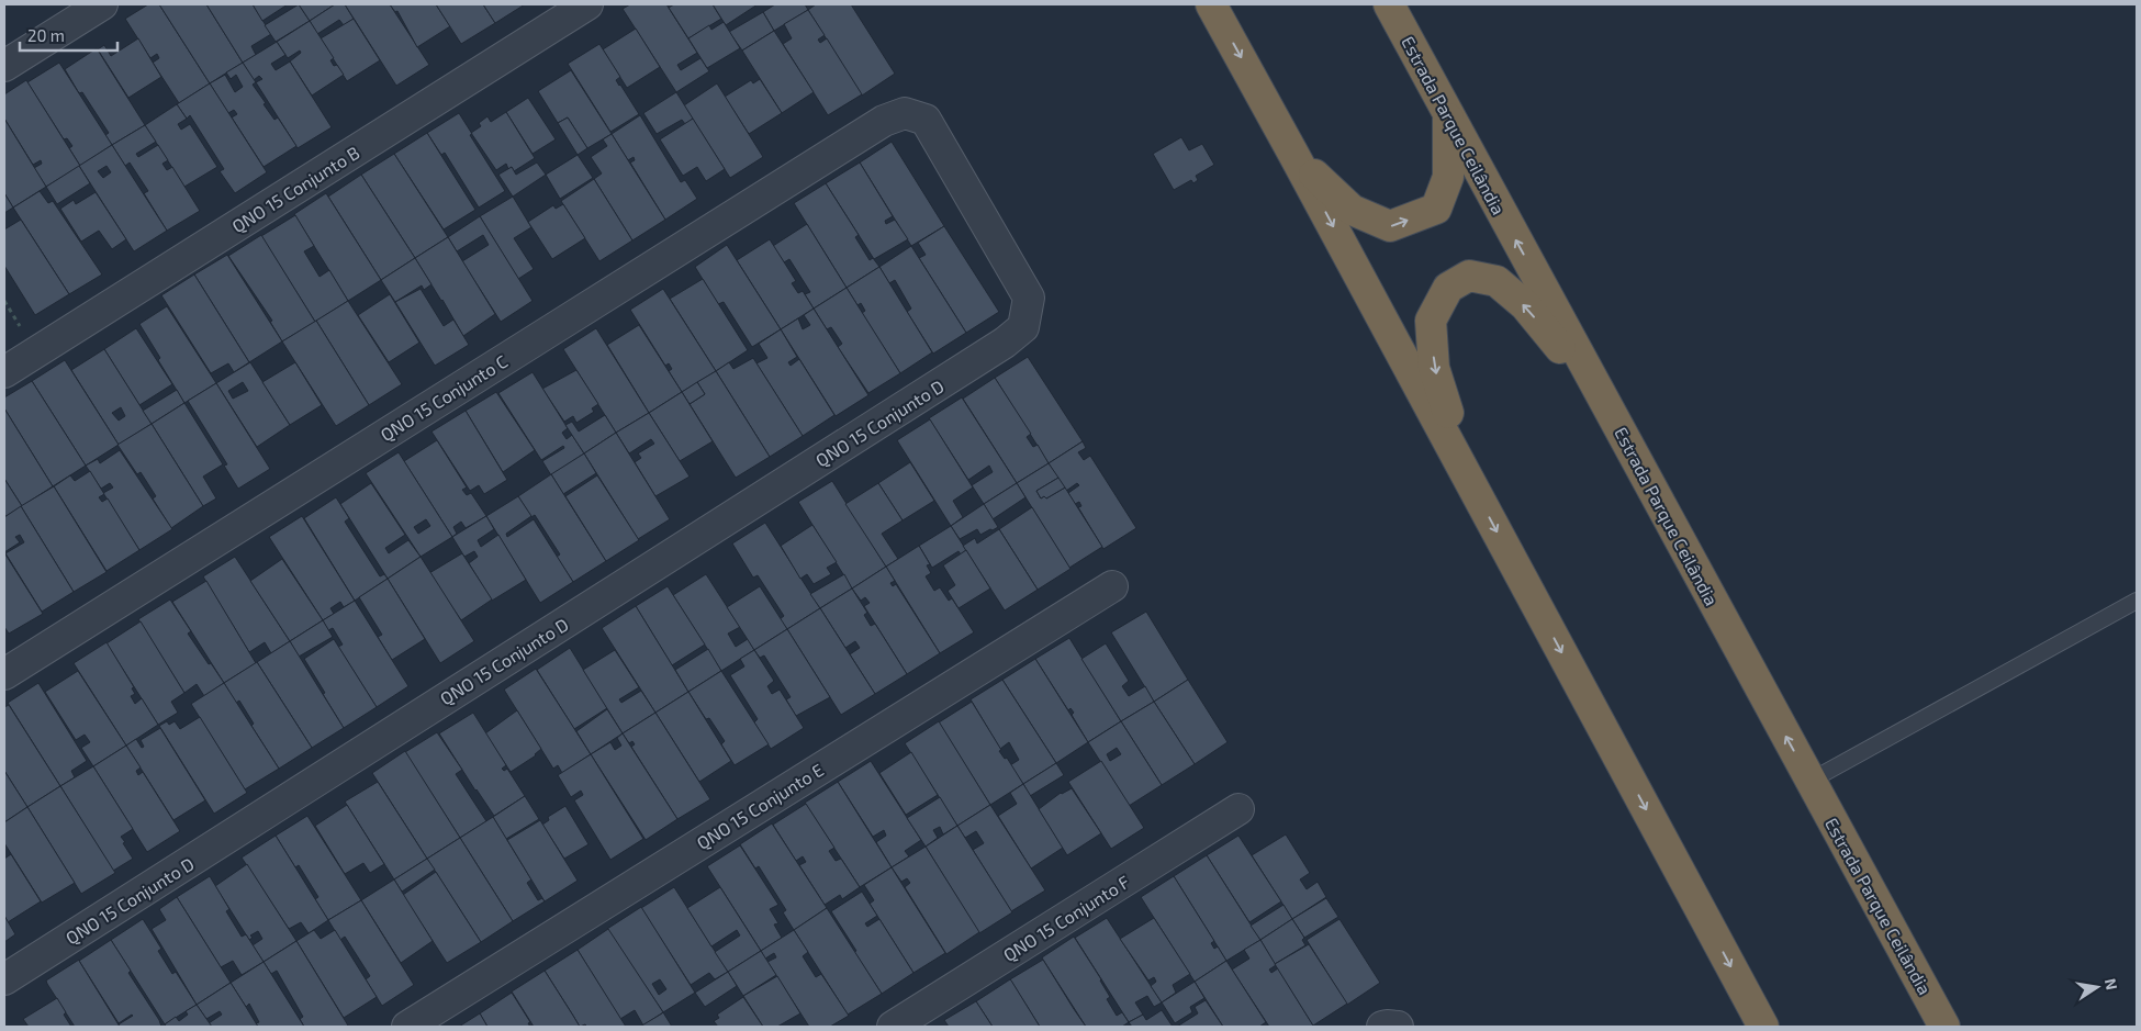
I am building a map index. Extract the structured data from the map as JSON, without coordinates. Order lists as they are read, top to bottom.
{
  "streets": {
    "highway": ["Estrada Parque Ceilândia"],
    "street": [
      "QNO 15 Conjunto B",
      "QNO 15 Conjunto C",
      "QNO 15 Conjunto D",
      "QNO 15 Conjunto E",
      "QNO 15 Conjunto F"
    ]
  },
  "crossings": [
    ["QNO 15 Conjunto C", "QNO 15 Conjunto D"]
  ],
  "scale_bar": "20 m",
  "north": "right"
}
